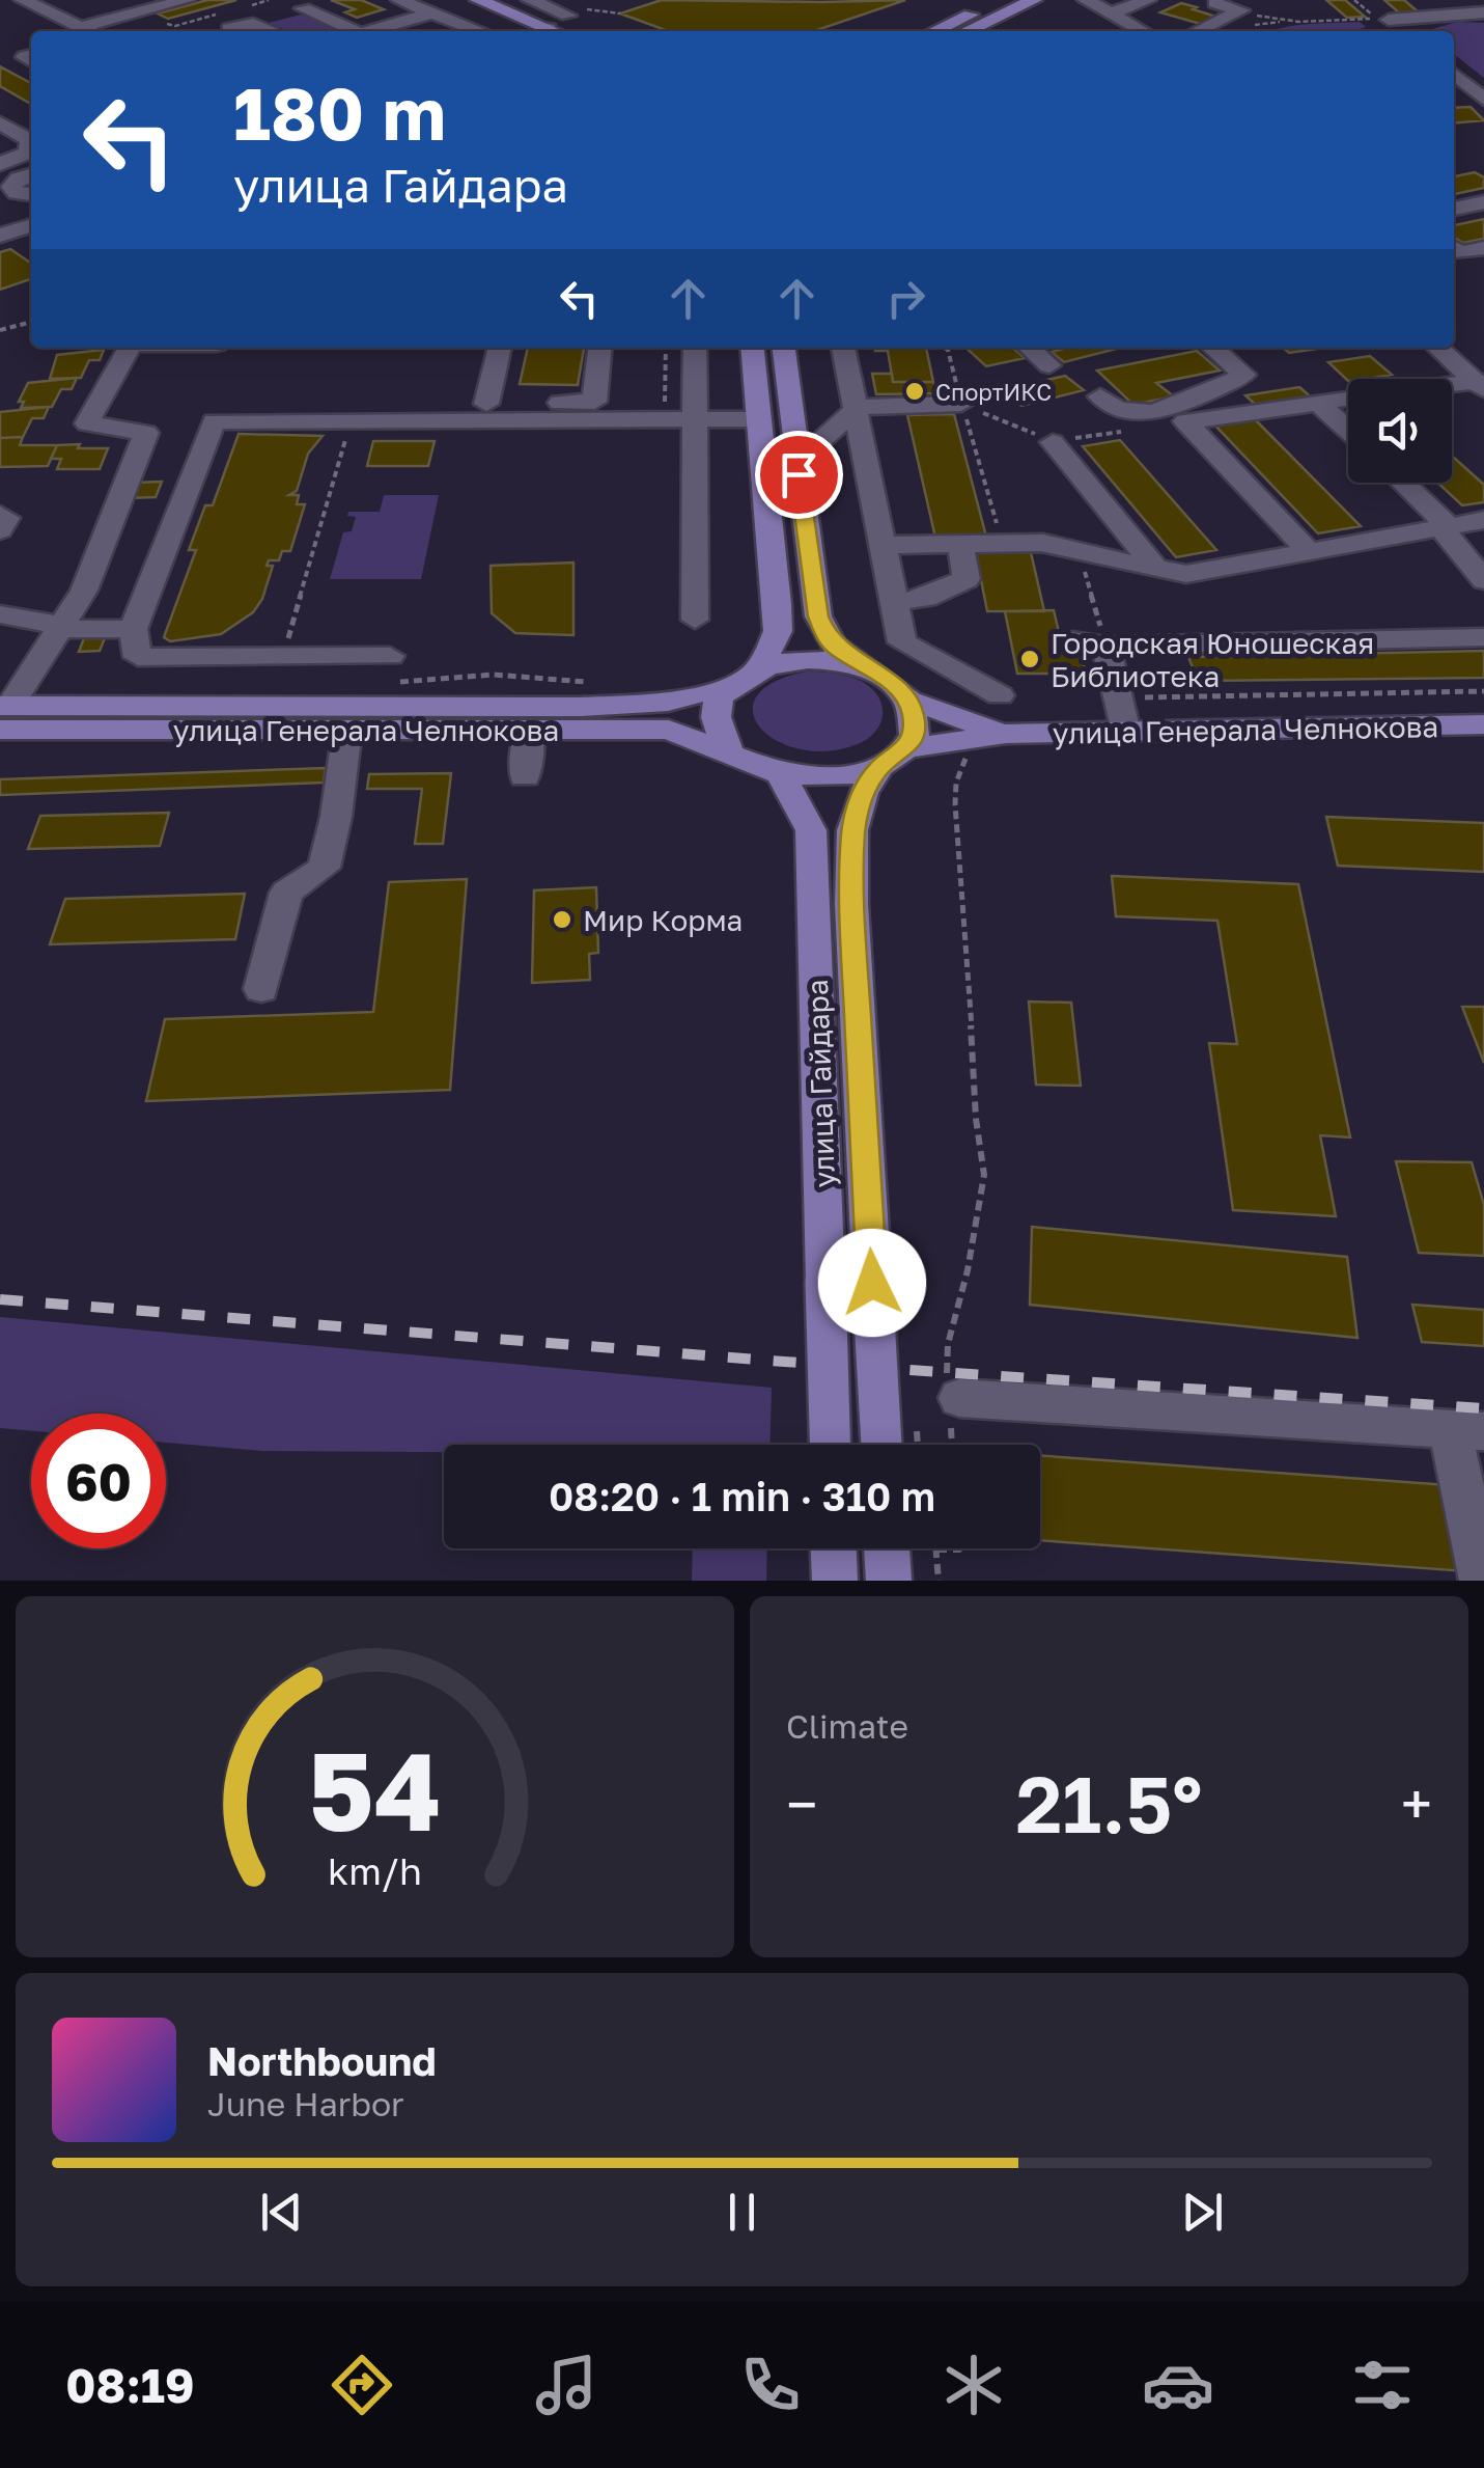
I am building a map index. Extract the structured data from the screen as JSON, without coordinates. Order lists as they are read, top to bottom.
{
  "streets": {
    "main road": ["улица Генерала Челнокова", "улица Гайдара"]
  },
  "crossings": [
    ["улица Генерала Челнокова", "улица Гайдара"]
  ],
  "places": ["СпортИКС", "Городская Юношеская Библиотека", "Мир Корма"],
  "page": {
    "turn": ["180 m", "улица Гайдара"],
    "limit": "60",
    "trip": "08:20 · 1 min · 310 m",
    "tile": "Climate",
    "heat": ["−", "21.5°", "+"],
    "song": ["Northbound", "June Harbor"],
    "tabs": "08:19",
    "gauge": ["54", "km/h"]
  }
}
